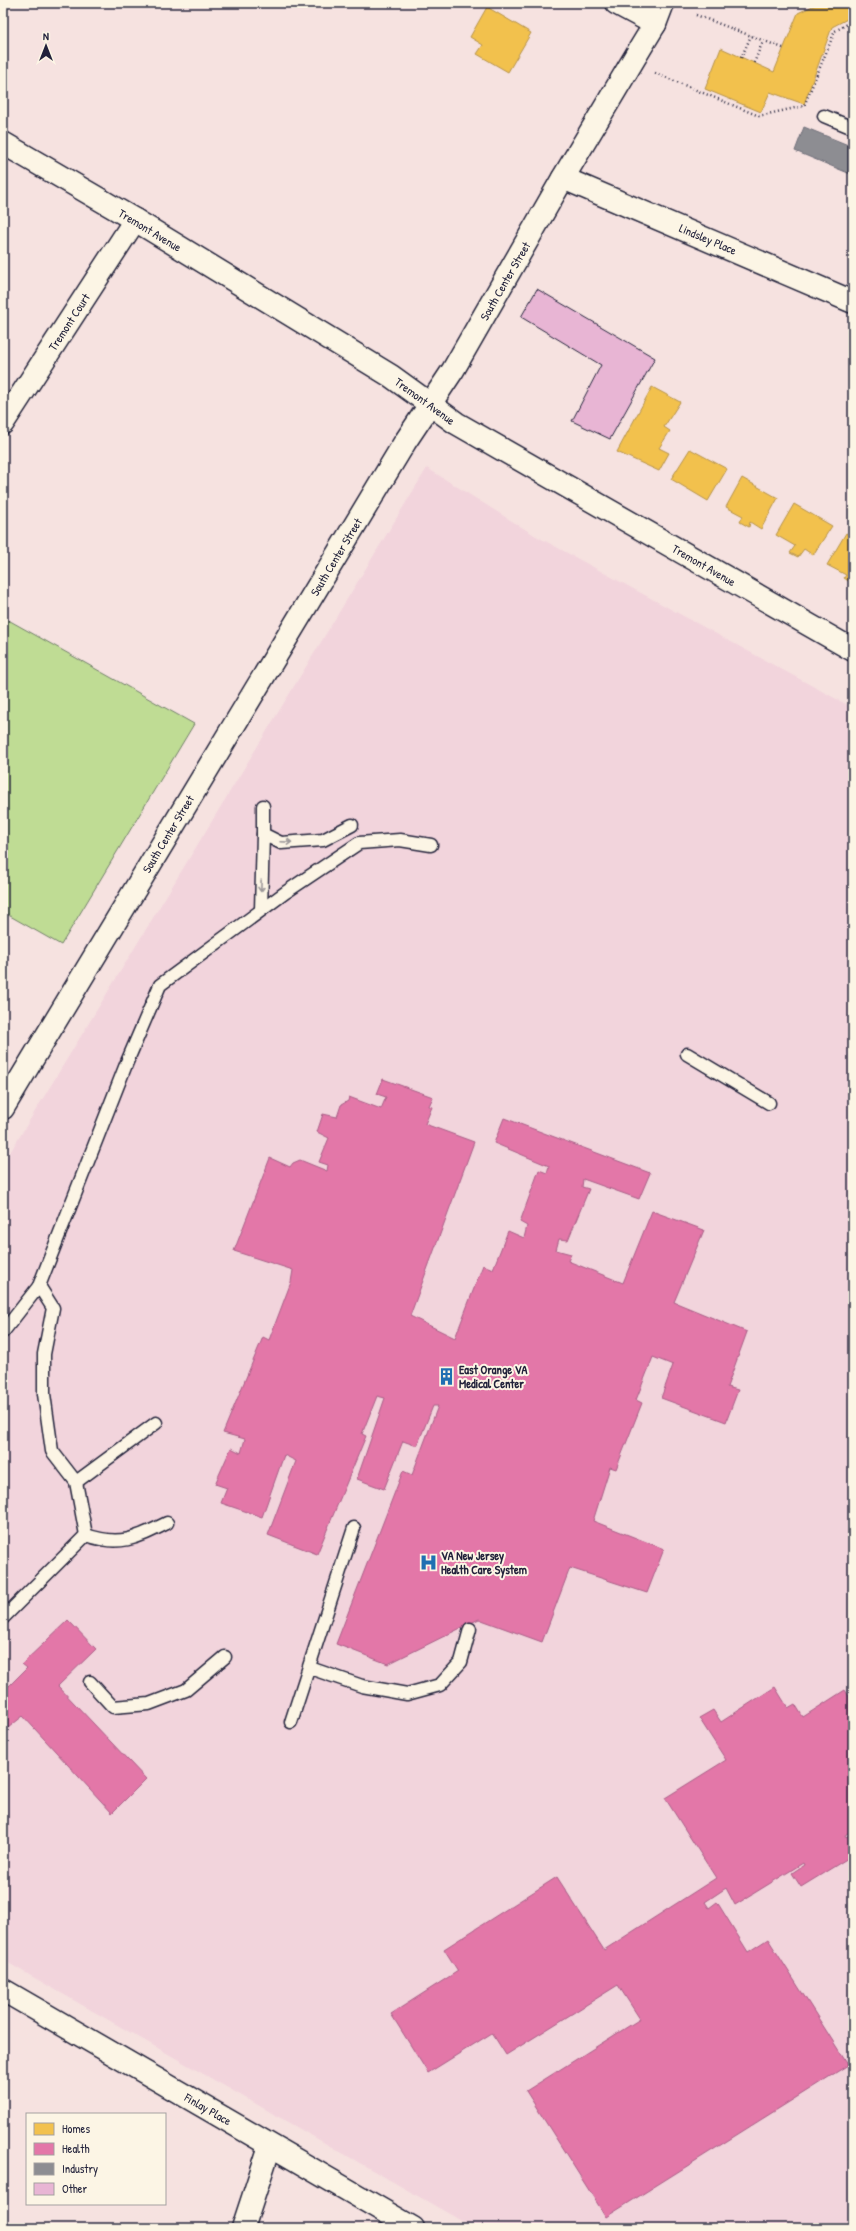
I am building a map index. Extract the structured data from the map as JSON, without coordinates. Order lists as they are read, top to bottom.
{
  "streets": {
    "street": [
      "Tremont Avenue",
      "Lindsley Place",
      "South Center Street",
      "Tremont Court",
      "Finlay Place"
    ]
  },
  "crossings": [
    ["Tremont Avenue", "South Center Street"],
    ["Tremont Avenue", "Tremont Court"],
    ["Lindsley Place", "South Center Street"]
  ],
  "places": {
    "building": ["East Orange VA Medical Center"],
    "hospital": ["VA New Jersey Health Care System"]
  },
  "legend": [
    "Homes",
    "Health",
    "Industry",
    "Other"
  ],
  "north": "top"
}
